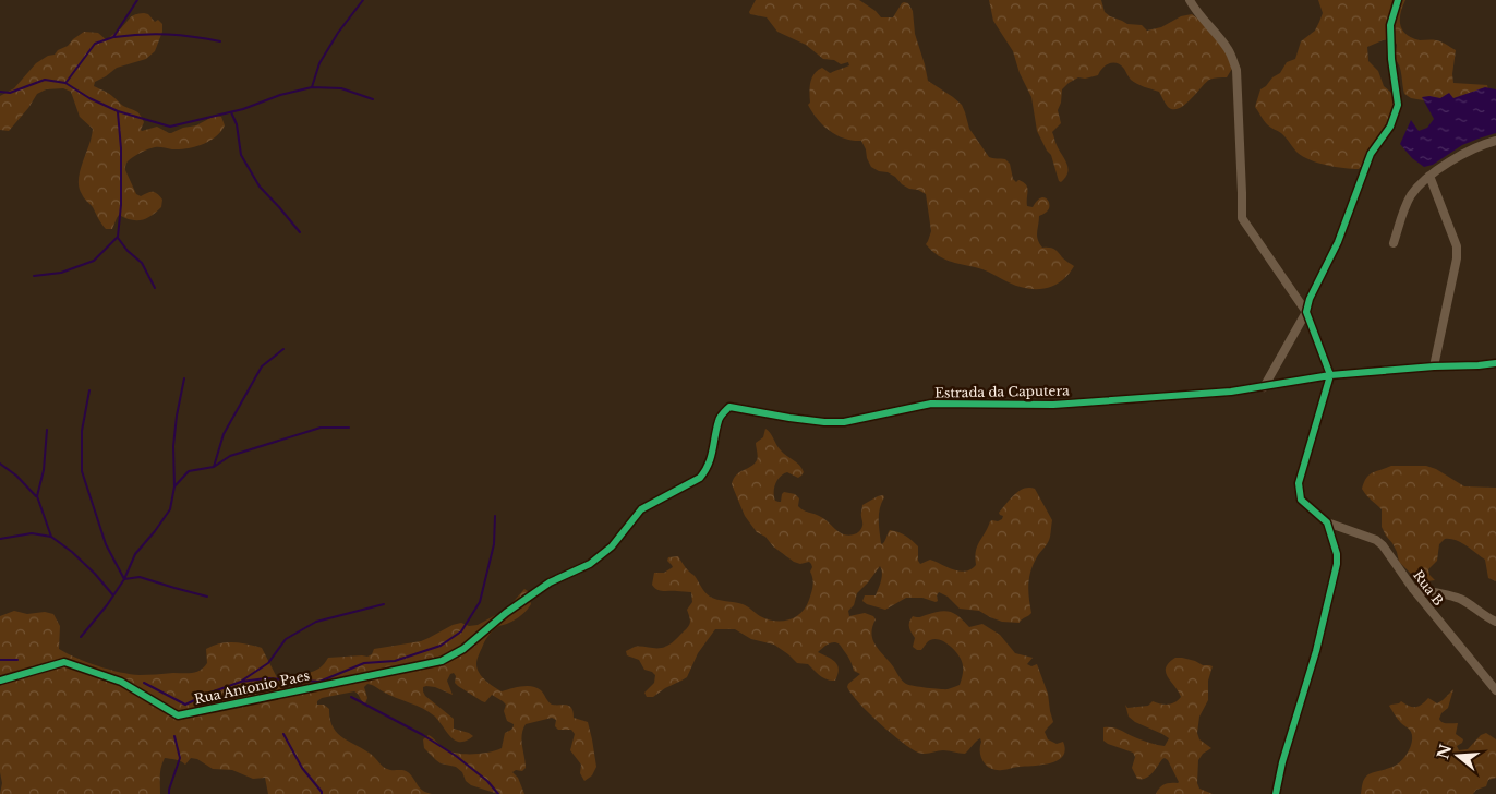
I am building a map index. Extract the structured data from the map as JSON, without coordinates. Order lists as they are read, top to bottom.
{
  "streets": {
    "street": ["Estrada da Caputera", "Rua B", "Rua Antonio Paes"]
  },
  "crossings": [
    ["Estrada da Caputera", "Rua Antonio Paes"]
  ],
  "north": "left"
}
